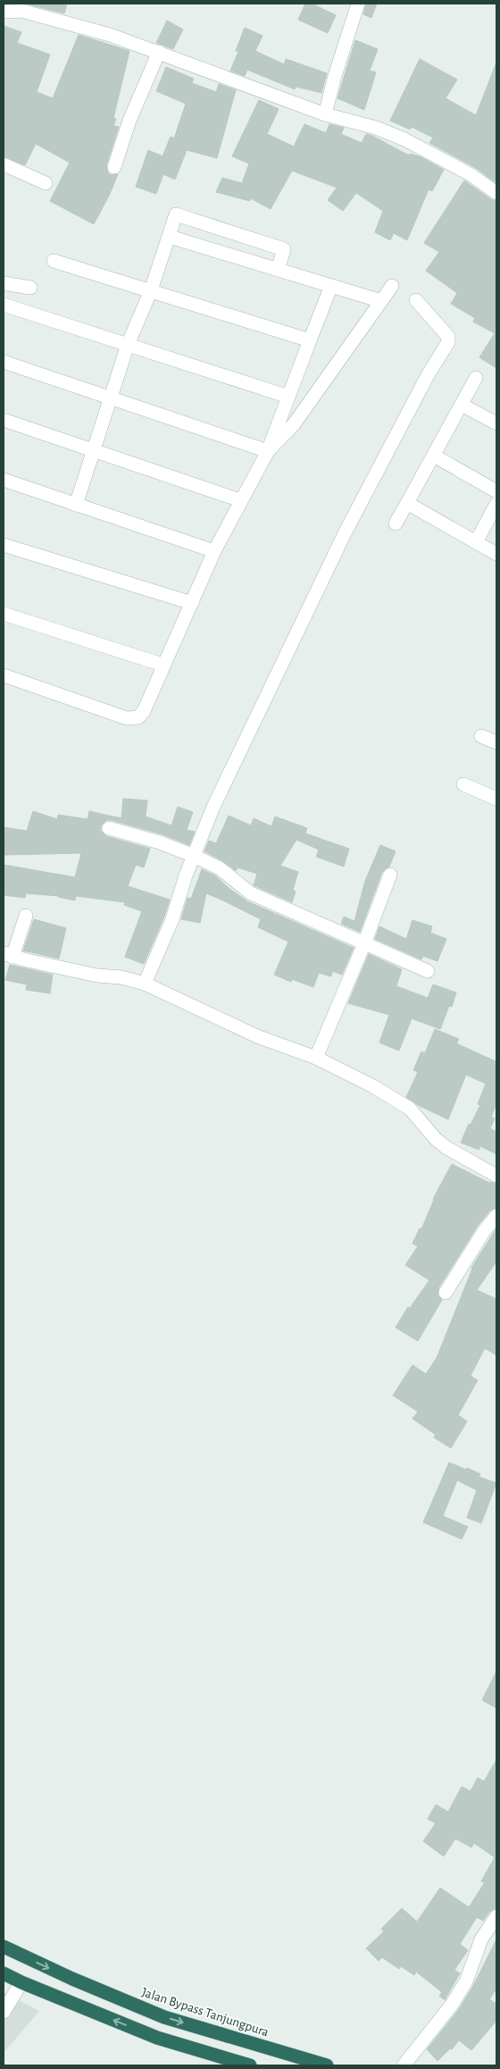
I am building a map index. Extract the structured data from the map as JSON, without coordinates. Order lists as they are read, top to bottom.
{
  "streets": {
    "highway": ["Jalan Bypass Tanjungpura"]
  }
}
